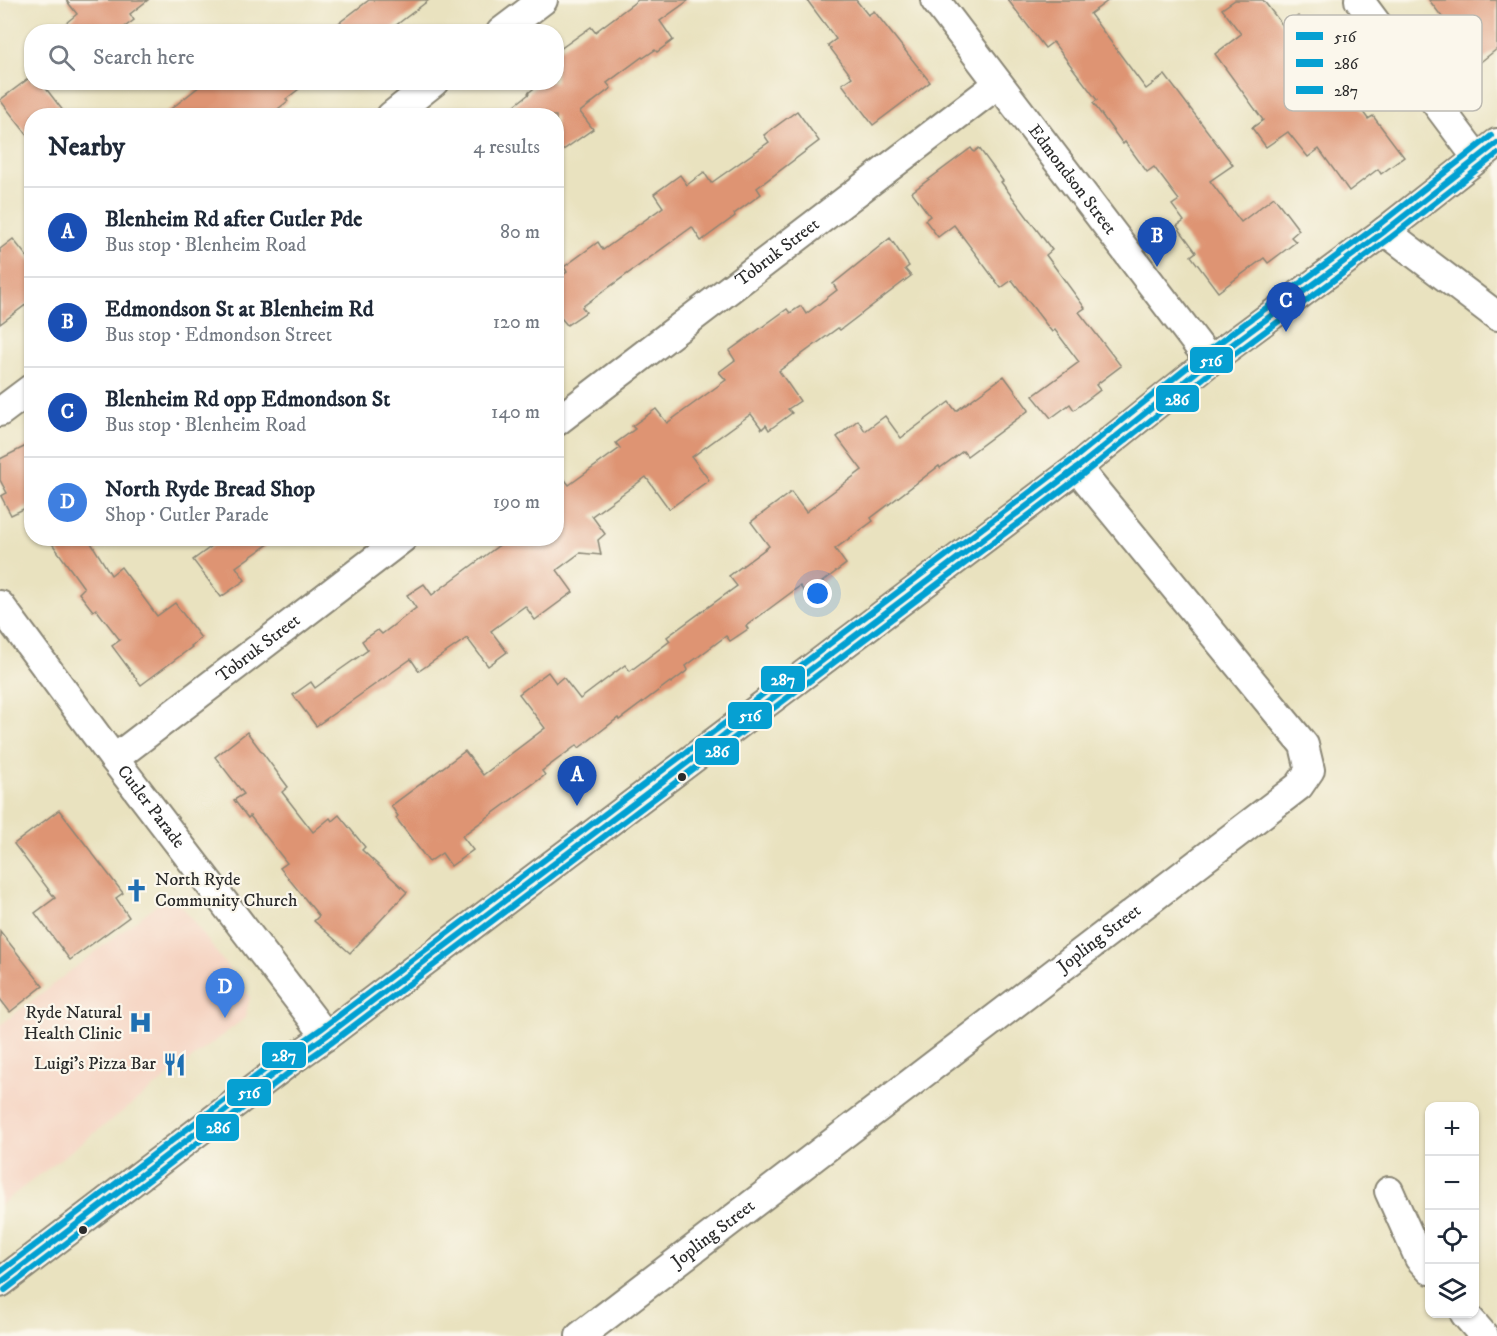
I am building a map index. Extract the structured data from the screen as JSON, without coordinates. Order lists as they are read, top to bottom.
{
  "streets": {
    "street": [
      "Edmondson Street",
      "Tobruk Street",
      "Cutler Parade",
      "Jopling Street"
    ]
  },
  "crossings": [
    ["Edmondson Street", "Tobruk Street"],
    ["Tobruk Street", "Cutler Parade"]
  ],
  "places": {
    "church": ["North Ryde Community Church"],
    "hospital": ["Ryde Natural Health Clinic"],
    "restaurant": ["Luigi’s Pizza Bar"]
  },
  "lines": ["transit line 287", "transit line 516", "transit line 286"],
  "legend": ["516", "286", "287"],
  "page": {
    "search": "Search here",
    "heading": ["Nearby", "4 results"],
    "list": [
      {
        "mark": "A",
        "name": "Blenheim Rd after Cutler Pde",
        "note": "Bus stop · Blenheim Road",
        "value": "80 m"
      },
      {
        "mark": "B",
        "name": "Edmondson St at Blenheim Rd",
        "note": "Bus stop · Edmondson Street",
        "value": "120 m"
      },
      {
        "mark": "C",
        "name": "Blenheim Rd opp Edmondson St",
        "note": "Bus stop · Blenheim Road",
        "value": "140 m"
      },
      {
        "mark": "D",
        "name": "North Ryde Bread Shop",
        "note": "Shop · Cutler Parade",
        "value": "190 m"
      }
    ],
    "pins": [
      "B",
      "C",
      "A",
      "D"
    ],
    "map_buttons": ["+", "−"]
  }
}
